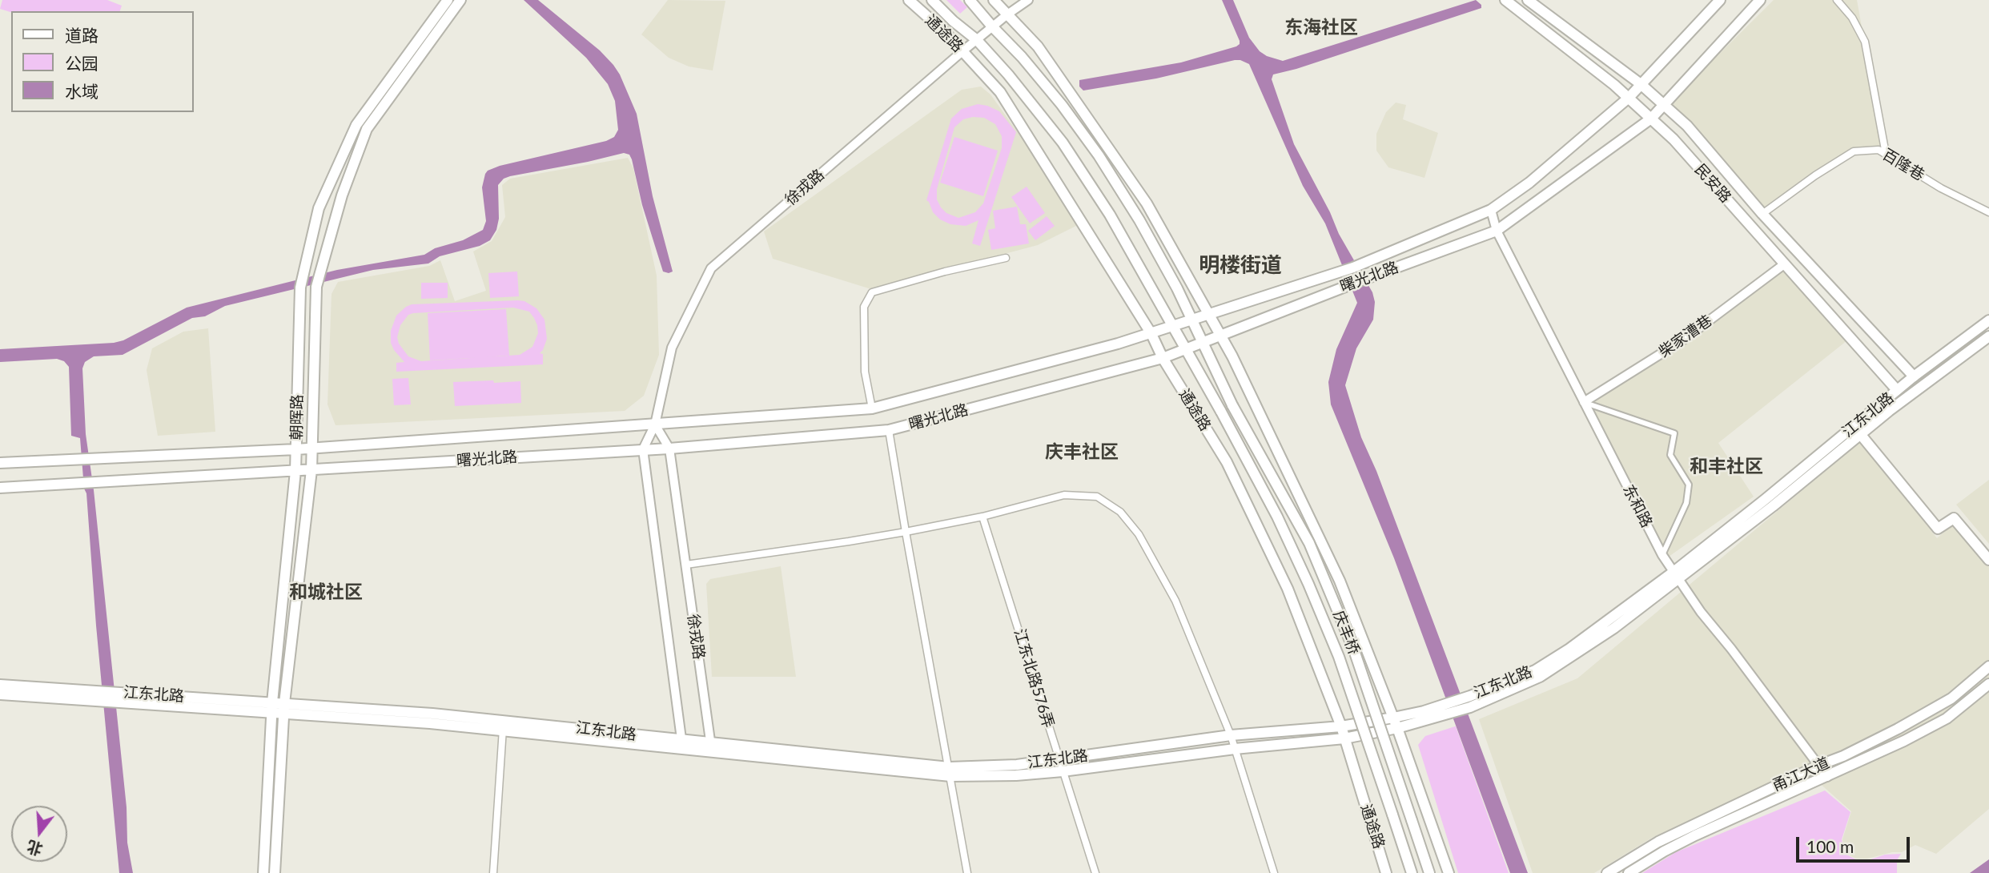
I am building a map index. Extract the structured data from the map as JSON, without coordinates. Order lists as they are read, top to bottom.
{
  "streets": {
    "main road": [
      "通途路",
      "民安路",
      "曙光北路",
      "江东北路",
      "朝晖路",
      "庆丰桥",
      "甬江大道"
    ],
    "street": [
      "百隆巷",
      "徐戎路",
      "柴家漕巷",
      "东和路",
      "江东北路576弄"
    ]
  },
  "crossings": [
    ["通途路", "徐戎路"],
    ["通途路", "曙光北路"],
    ["通途路", "江东北路"],
    ["通途路", "庆丰桥"],
    ["百隆巷", "民安路"],
    ["民安路", "曙光北路"],
    ["民安路", "柴家漕巷"],
    ["民安路", "江东北路"],
    ["徐戎路", "曙光北路"],
    ["徐戎路", "江东北路"],
    ["曙光北路", "朝晖路"],
    ["曙光北路", "东和路"],
    ["曙光北路", "庆丰桥"],
    ["柴家漕巷", "东和路"],
    ["江东北路", "朝晖路"],
    ["江东北路", "东和路"],
    ["江东北路", "江东北路576弄"],
    ["东和路", "甬江大道"]
  ],
  "districts": [
    "东海社区",
    "明楼街道",
    "庆丰社区",
    "和丰社区",
    "和城社区"
  ],
  "legend": ["道路", "公园", "水域"],
  "scale_bar": "100 m",
  "north": "bottom"
}
